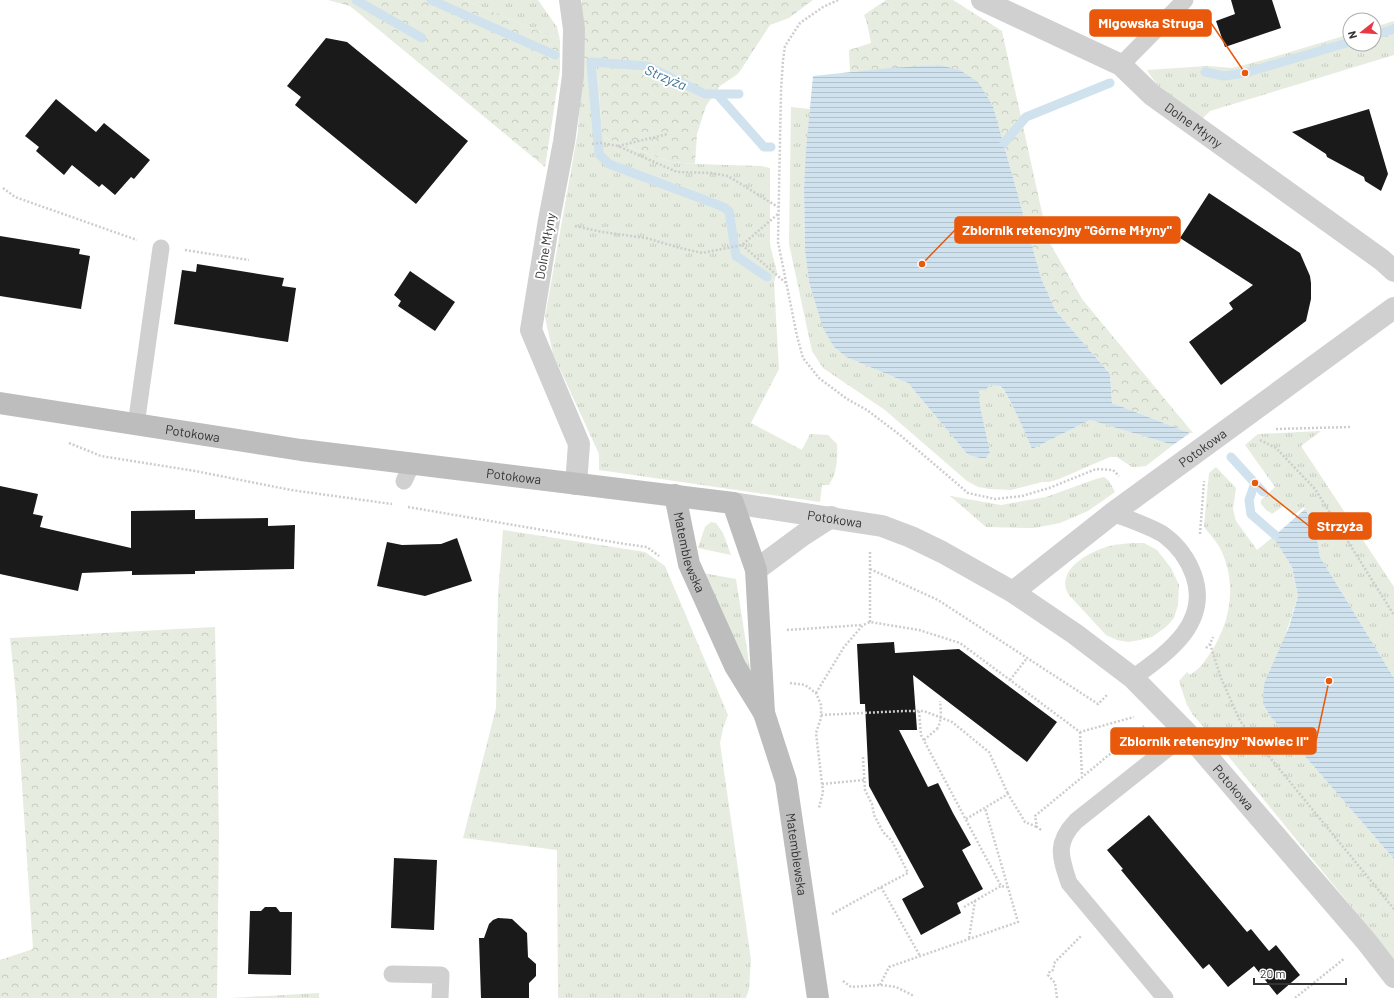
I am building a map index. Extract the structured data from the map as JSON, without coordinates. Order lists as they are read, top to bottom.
{
  "streets": {
    "street": ["Dolne Młyny", "Potokowa", "Matemblewska"]
  },
  "crossings": [
    ["Dolne Młyny", "Potokowa"],
    ["Potokowa", "Matemblewska"]
  ],
  "water": ["Strzyża"],
  "places": [
    "Migowska Struga",
    "Zbiornik retencyjny \"Górne Młyny\"",
    "Strzyża",
    "Zbiornik retencyjny \"Nowiec II\""
  ],
  "scale_bar": "20 m",
  "north": "left"
}
